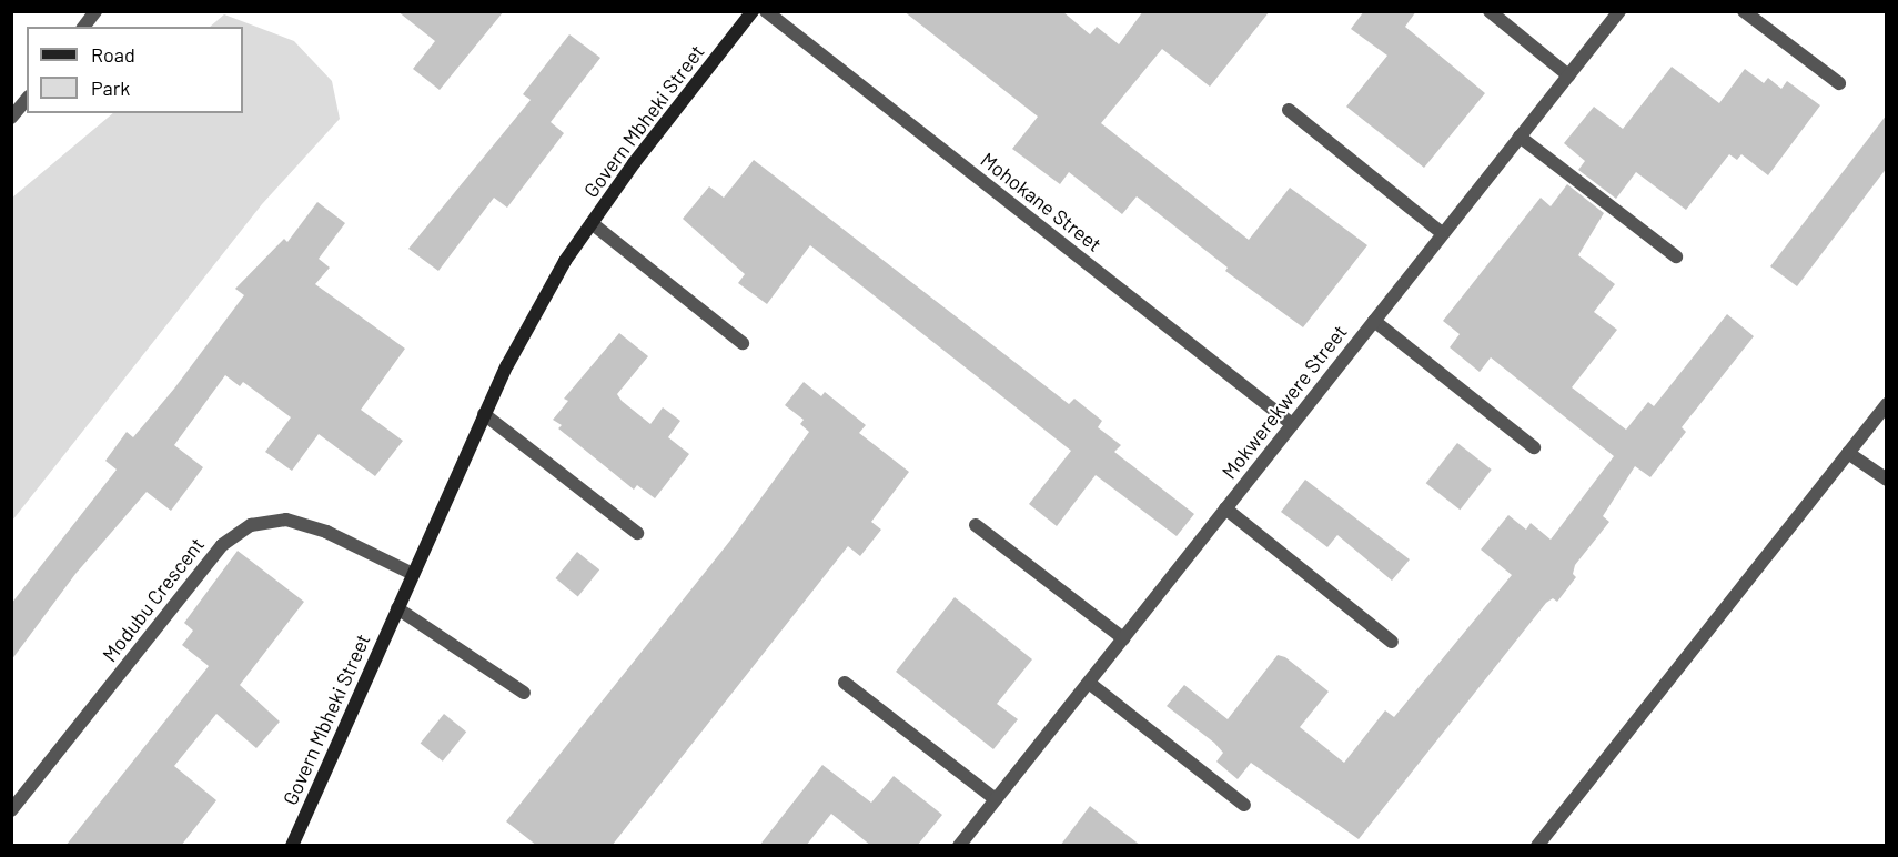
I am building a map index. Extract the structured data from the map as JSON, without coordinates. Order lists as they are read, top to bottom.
{
  "streets": {
    "street": [
      "Govern Mbheki Street",
      "Mohokane Street",
      "Mokwerekwere Street",
      "Modubu Crescent"
    ]
  },
  "crossings": [
    ["Govern Mbheki Street", "Modubu Crescent"],
    ["Mohokane Street", "Mokwerekwere Street"]
  ],
  "legend": ["Road", "Park"]
}
